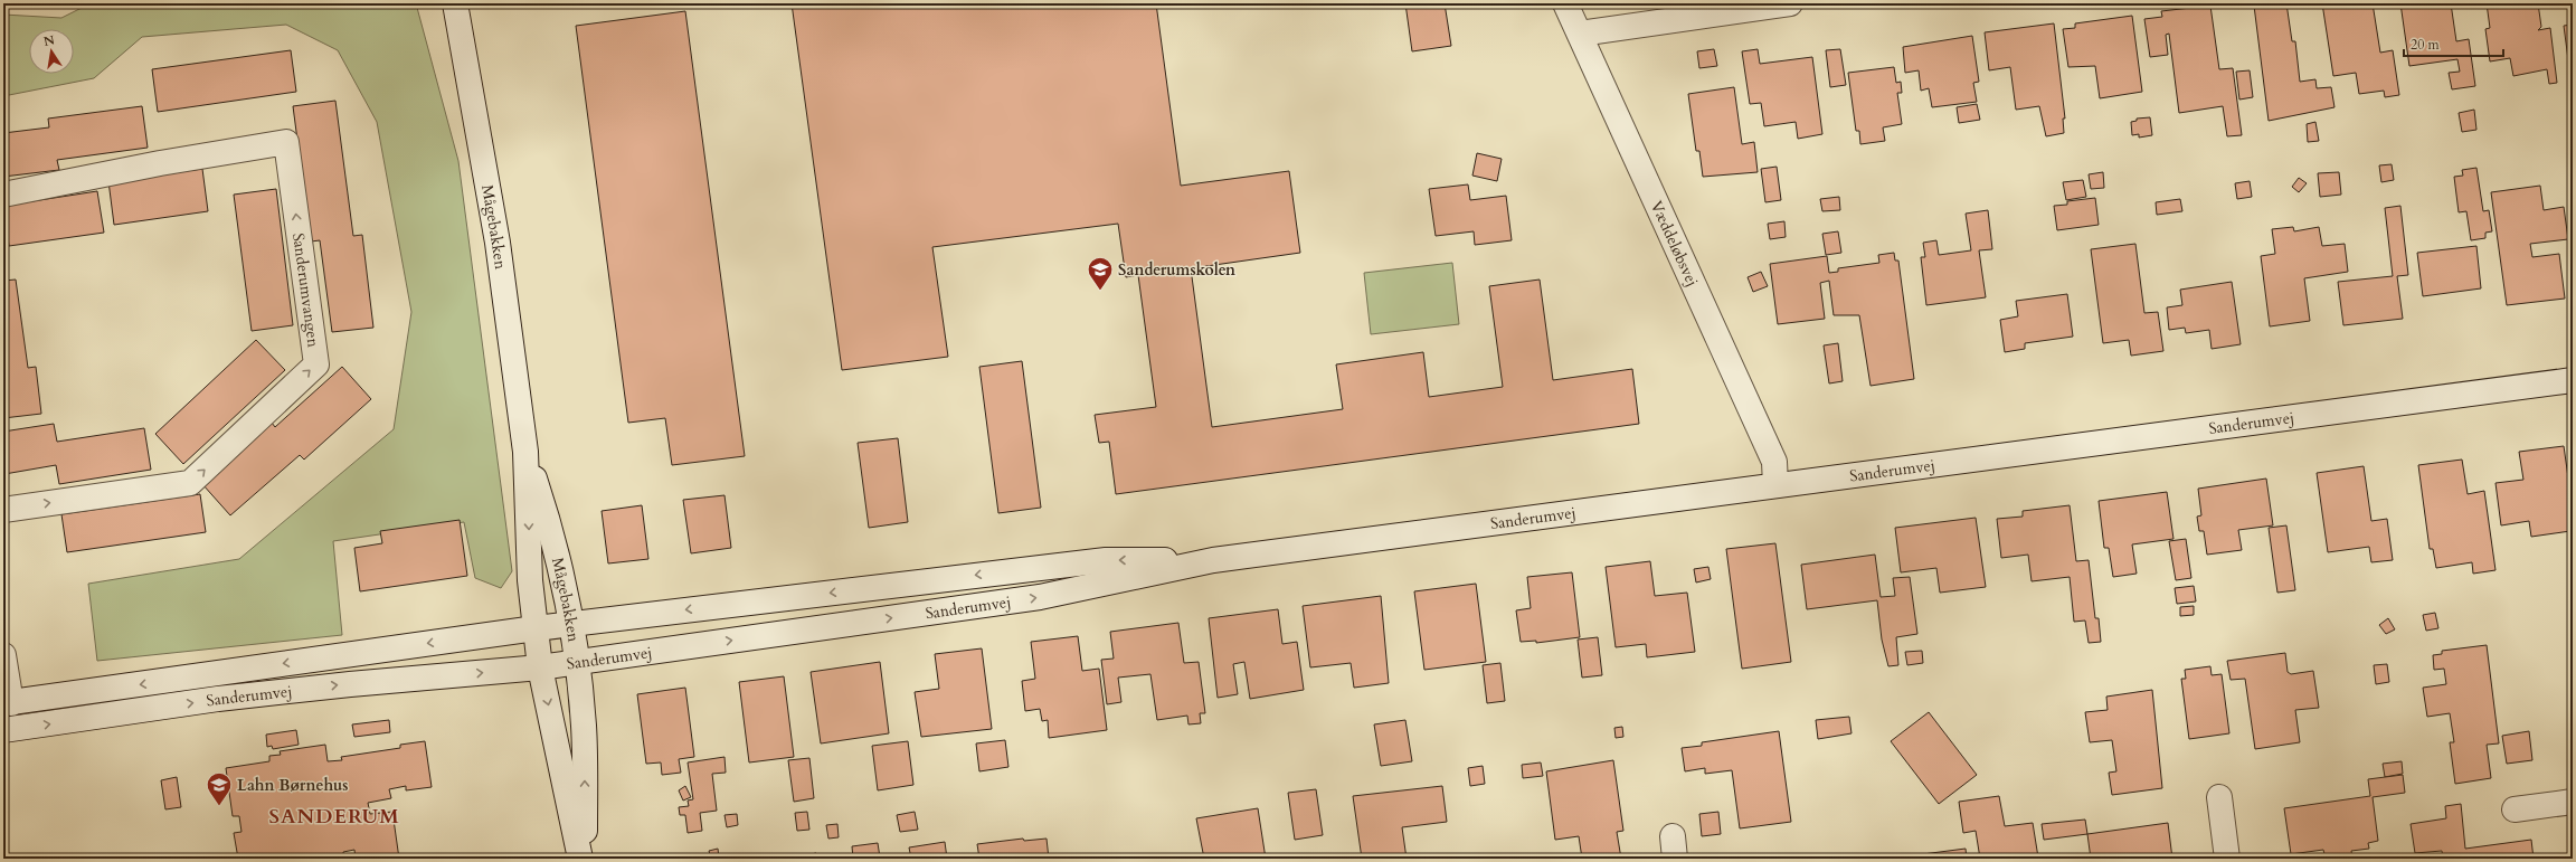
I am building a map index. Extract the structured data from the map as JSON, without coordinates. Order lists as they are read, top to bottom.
{
  "streets": {
    "street": [
      "Mågebakken",
      "Væddeløbsvej",
      "Sanderumvangen",
      "Sanderumvej"
    ]
  },
  "crossings": [
    ["Mågebakken", "Sanderumvej"],
    ["Væddeløbsvej", "Sanderumvej"]
  ],
  "districts": ["SANDERUM"],
  "places": {
    "school or university": ["Sanderumskolen", "Lahn Børnehus"]
  },
  "scale_bar": "20 m",
  "north": "top"
}
